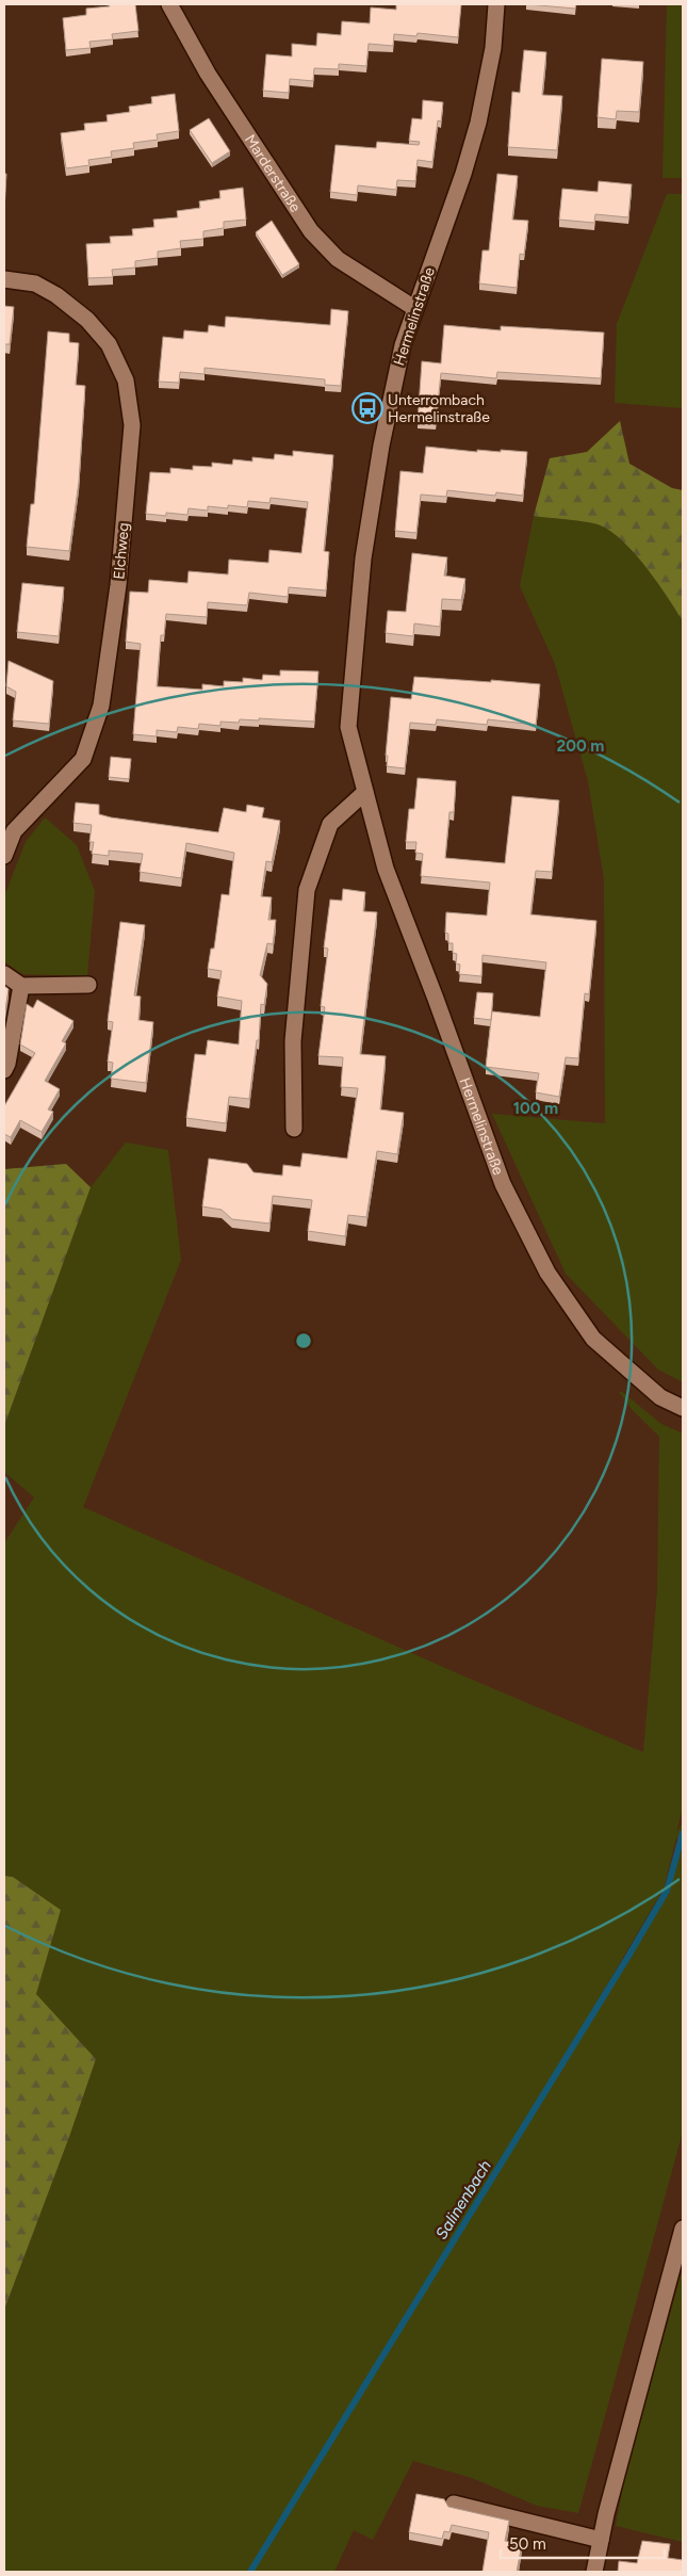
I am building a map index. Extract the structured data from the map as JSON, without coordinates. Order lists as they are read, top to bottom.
{
  "streets": {
    "street": ["Marderstraße", "Hermelinstraße", "Elchweg"]
  },
  "crossings": [
    ["Marderstraße", "Hermelinstraße"]
  ],
  "water": ["Salinenbach"],
  "places": {
    "bus stop": ["Unterrombach Hermelinstraße"]
  },
  "scale_bar": "50 m",
  "rings": ["200 m", "100 m"]
}
